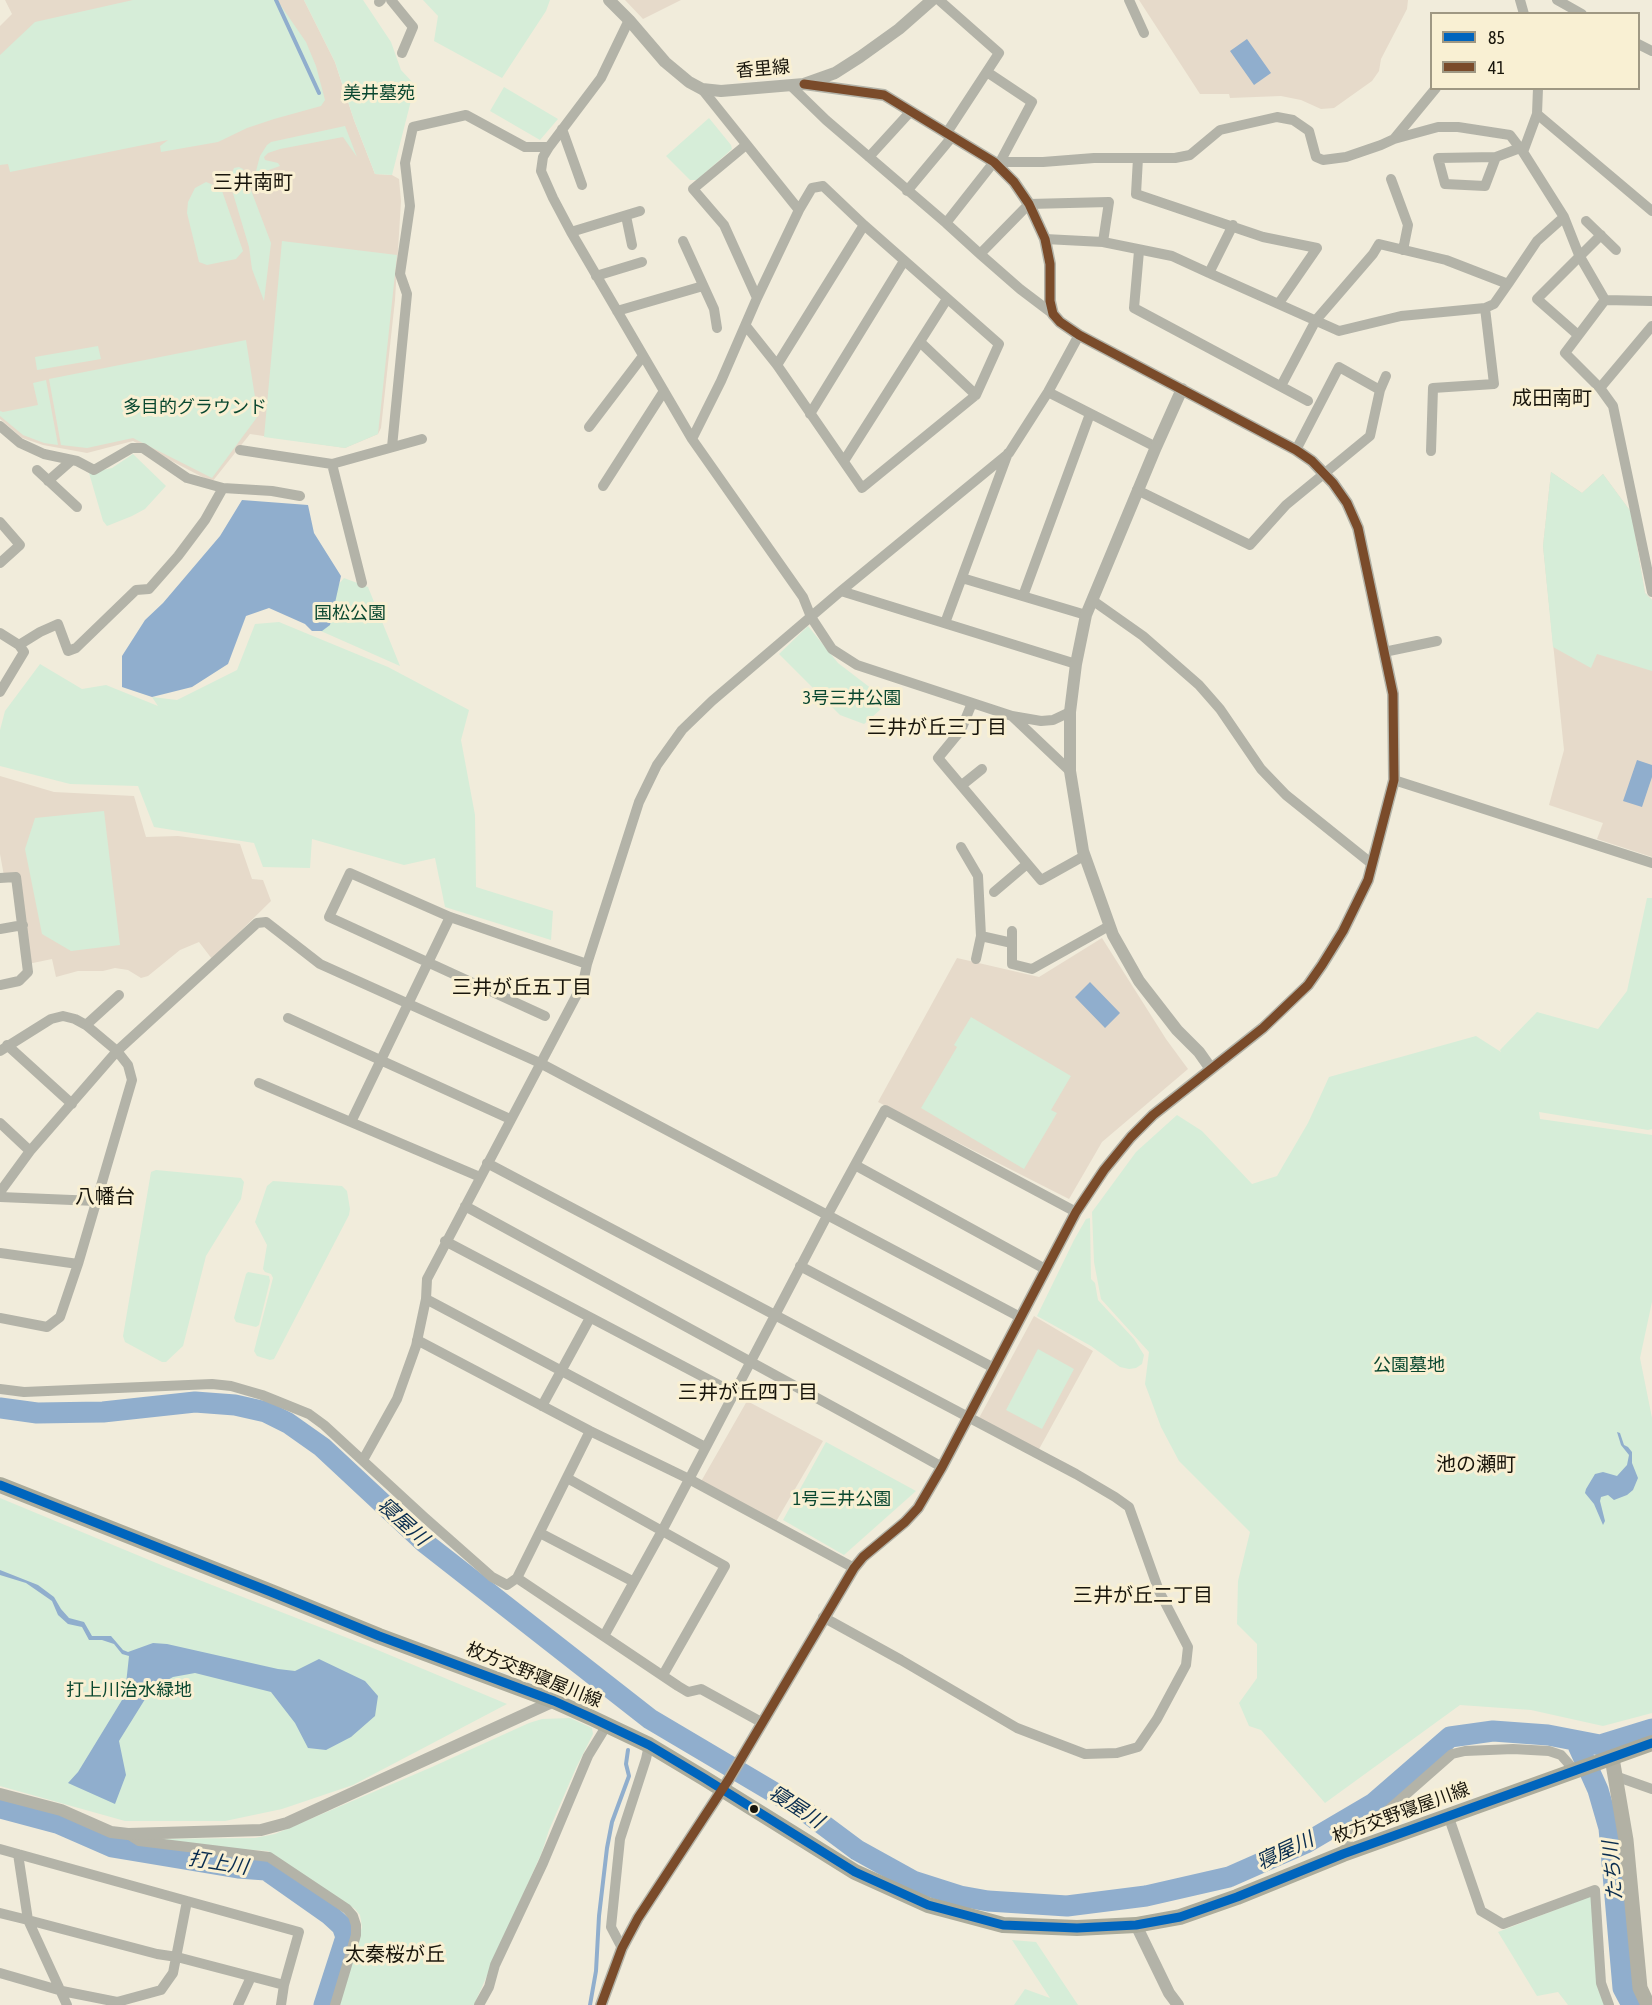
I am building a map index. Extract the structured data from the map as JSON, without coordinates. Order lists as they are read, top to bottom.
{
  "streets": {
    "main road": ["枚方交野寝屋川線"],
    "street": ["香里線"]
  },
  "districts": [
    "三井南町",
    "成田南町",
    "三井が丘三丁目",
    "三井が丘五丁目",
    "八幡台",
    "三井が丘四丁目",
    "池の瀬町",
    "三井が丘二丁目",
    "太秦桜が丘"
  ],
  "water": ["寝屋川", "打上川", "たち川"],
  "parks": [
    "美井墓苑",
    "多目的グラウンド",
    "国松公園",
    "3号三井公園",
    "公園墓地",
    "1号三井公園",
    "打上川治水緑地"
  ],
  "lines": ["transit line 41", "transit line 85"],
  "legend": ["85", "41"]
}
